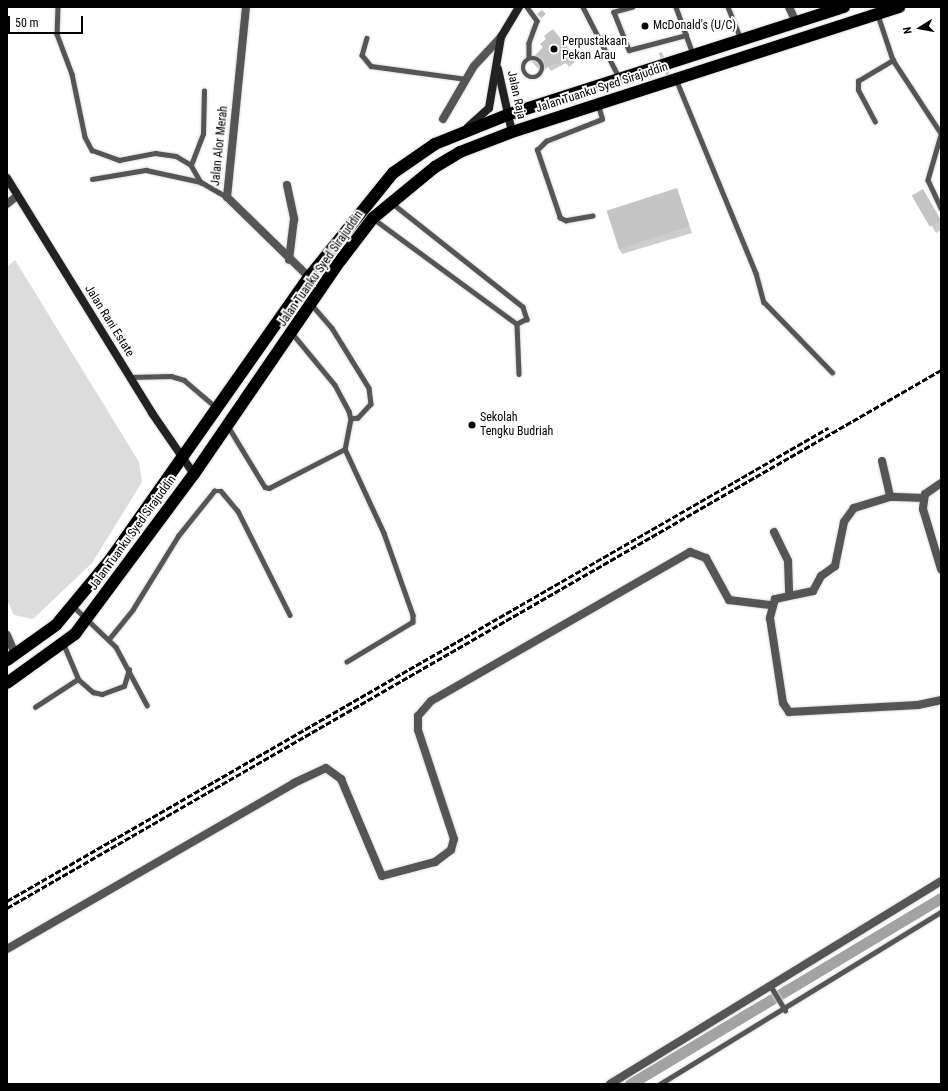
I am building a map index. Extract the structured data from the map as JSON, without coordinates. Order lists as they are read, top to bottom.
{
  "streets": {
    "highway": ["Jalan Tuanku Syed Sirajuddin"],
    "street": ["Jalan Raja", "Jalan Alor Merah", "Jalan Rani Estate"]
  },
  "crossings": [
    ["Jalan Tuanku Syed Sirajuddin", "Jalan Raja"],
    ["Jalan Tuanku Syed Sirajuddin", "Jalan Alor Merah"],
    ["Jalan Tuanku Syed Sirajuddin", "Jalan Rani Estate"]
  ],
  "places": ["McDonald's (U/C)", "Perpustakaan Pekan Arau", "Sekolah Tengku Budriah"],
  "scale_bar": "50 m",
  "north": "left"
}
